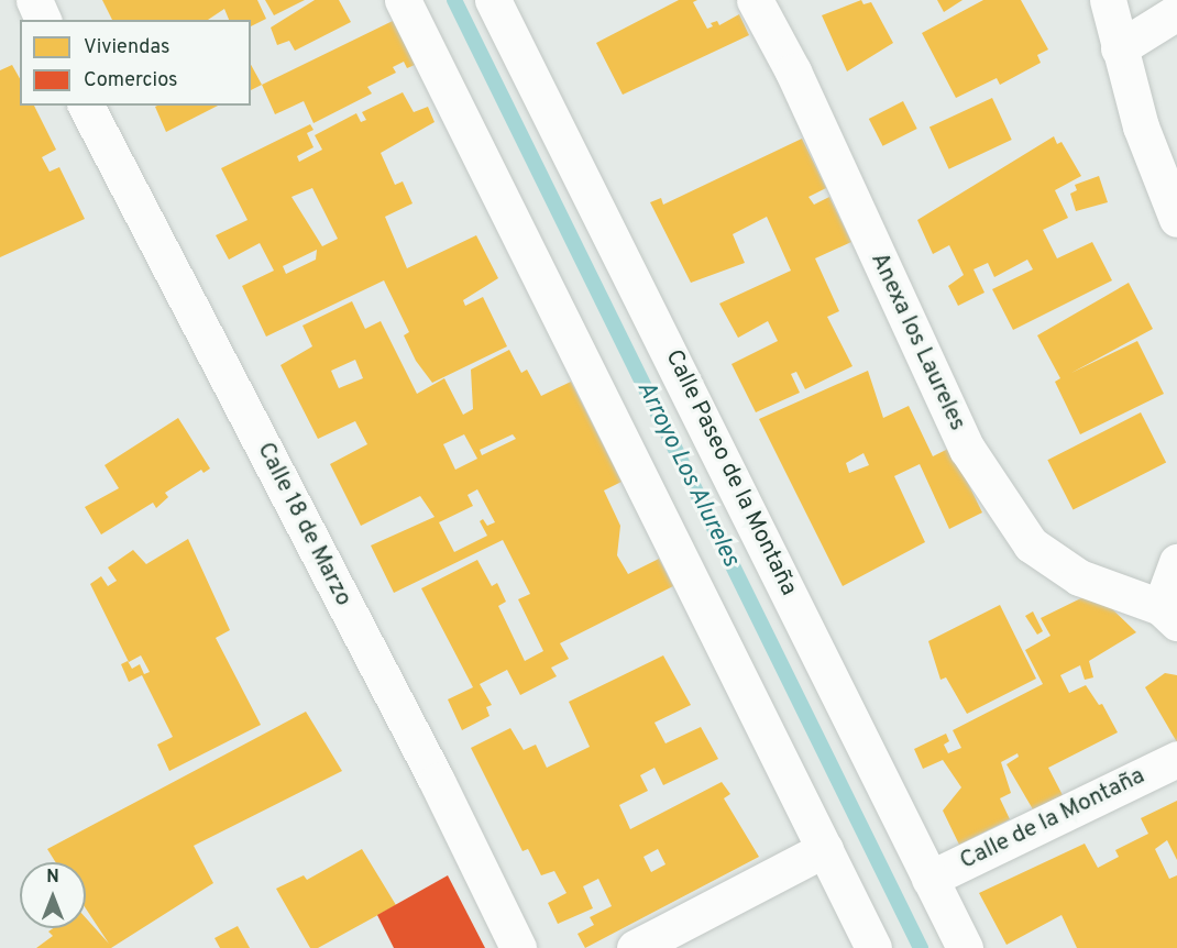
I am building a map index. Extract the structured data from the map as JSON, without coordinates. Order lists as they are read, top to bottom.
{
  "streets": {
    "main road": [
      "Anexa los Laureles",
      "Calle Paseo de la Montaña",
      "Calle 18 de Marzo",
      "Calle de la Montaña"
    ]
  },
  "crossings": [
    ["Calle Paseo de la Montaña", "Calle de la Montaña"]
  ],
  "water": ["Arroyo Los Alureles"],
  "legend": ["Viviendas", "Comercios"],
  "north": "top"
}
